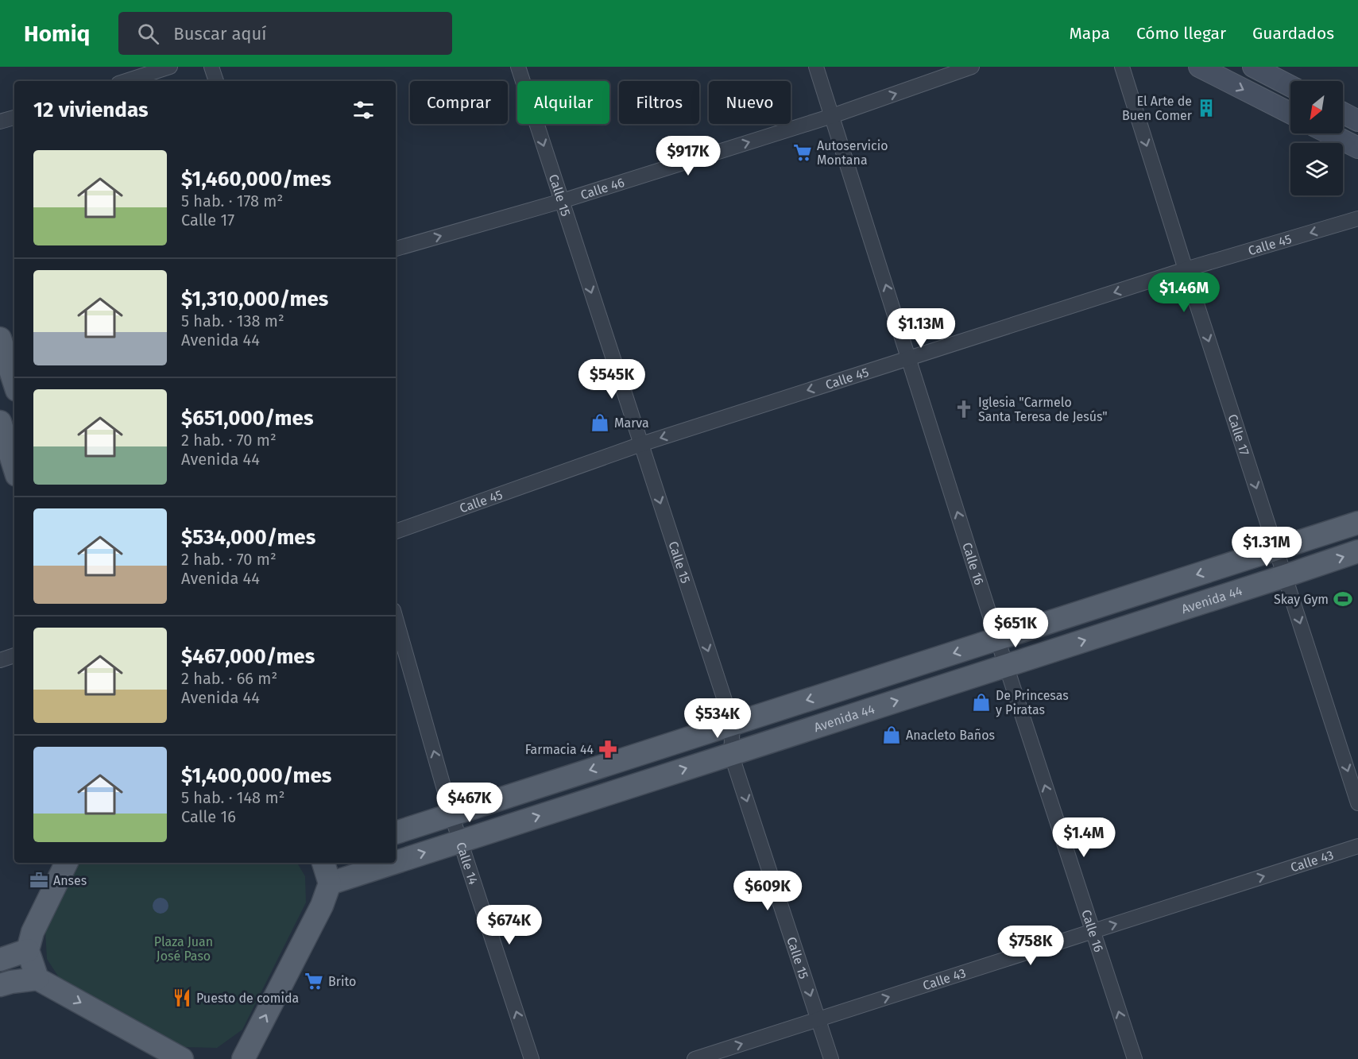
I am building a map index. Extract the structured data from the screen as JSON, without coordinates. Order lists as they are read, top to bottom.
{
  "streets": {
    "main road": ["Avenida 44"],
    "street": [
      "Calle 46",
      "Calle 15",
      "Calle 45",
      "Calle 17",
      "Calle 16",
      "Calle 43",
      "Calle 14"
    ]
  },
  "crossings": [
    ["Calle 46", "Calle 15"],
    ["Calle 46", "Calle 16"],
    ["Calle 15", "Calle 45"],
    ["Calle 15", "Avenida 44"],
    ["Calle 15", "Calle 43"],
    ["Calle 45", "Calle 17"],
    ["Calle 45", "Calle 16"],
    ["Calle 17", "Avenida 44"],
    ["Calle 16", "Avenida 44"],
    ["Calle 16", "Calle 43"],
    ["Avenida 44", "Calle 14"]
  ],
  "one_way": [
    "Calle 46",
    "Calle 15",
    "Calle 45",
    "Calle 17",
    "Calle 16",
    "Calle 43",
    "Calle 14"
  ],
  "parks": ["Plaza Juan José Paso"],
  "places": {
    "building": ["El Arte de Buen Comer"],
    "supermarket": ["Autoservicio Montana", "Brito"],
    "church": ["Iglesia \"Carmelo Santa Teresa de Jesús\""],
    "shop": ["Marva", "De Princesas y Piratas", "Anacleto Baños"],
    "sports": ["Skay Gym"],
    "pharmacy": ["Farmacia 44"],
    "office": ["Anses"],
    "restaurant": ["Puesto de comida"]
  },
  "north": "bottom left",
  "page": {
    "header": "Homiq",
    "search": "Buscar aquí",
    "nav": ["Mapa", "Cómo llegar", "Guardados"],
    "chip": [
      "Comprar",
      "Alquilar",
      "Filtros",
      "Nuevo"
    ],
    "heading": "12 viviendas",
    "price": [
      "$917K",
      "$1.46M",
      "$1.13M",
      "$545K",
      "$1.31M",
      "$651K",
      "$534K",
      "$467K",
      "$1.4M",
      "$609K",
      "$674K",
      "$758K"
    ],
    "list": [
      {
        "name": "$1,460,000/mes",
        "note": "5 hab. · 178 m² · Calle 17"
      },
      {
        "name": "$1,310,000/mes",
        "note": "5 hab. · 138 m² · Avenida 44"
      },
      {
        "name": "$651,000/mes",
        "note": "2 hab. · 70 m² · Avenida 44"
      },
      {
        "name": "$534,000/mes",
        "note": "2 hab. · 70 m² · Avenida 44"
      },
      {
        "name": "$467,000/mes",
        "note": "2 hab. · 66 m² · Avenida 44"
      },
      {
        "name": "$1,400,000/mes",
        "note": "5 hab. · 148 m² · Calle 16"
      }
    ]
  }
}
